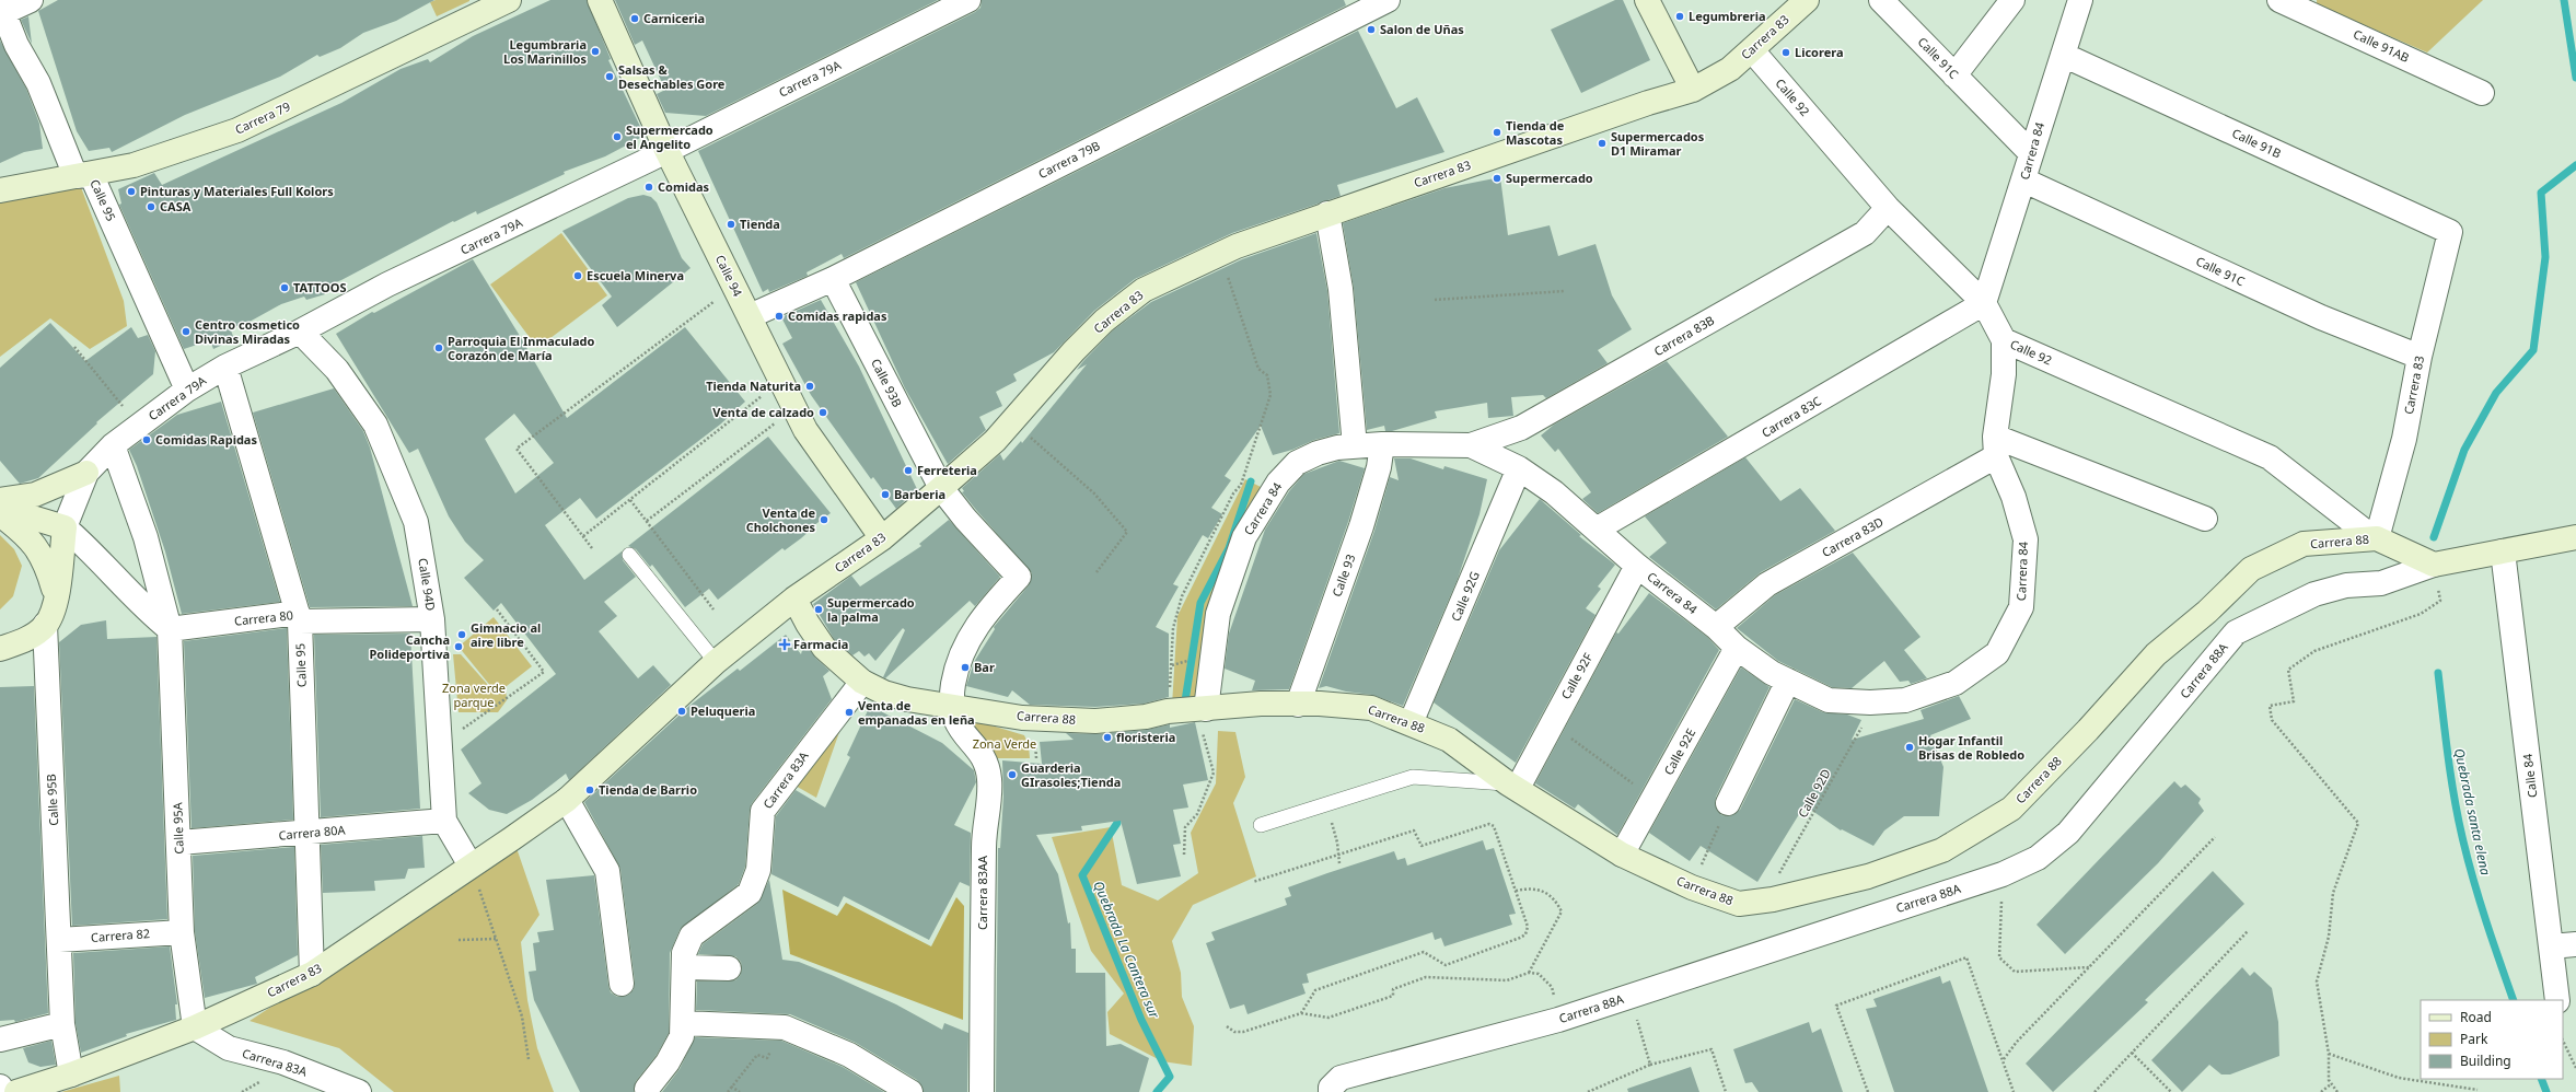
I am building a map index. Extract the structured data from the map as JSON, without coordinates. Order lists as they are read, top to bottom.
{
  "streets": {
    "street": [
      "Carrera 83",
      "Calle 91AB",
      "Calle 91C",
      "Carrera 79A",
      "Calle 92",
      "Carrera 79",
      "Calle 91B",
      "Carrera 84",
      "Carrera 79B",
      "Calle 95",
      "Calle 94",
      "Carrera 83B",
      "Calle 93B",
      "Carrera 83C",
      "Carrera 83D",
      "Carrera 88",
      "Calle 93",
      "Calle 94D",
      "Calle 92G",
      "Carrera 80",
      "Carrera 88A",
      "Calle 92F",
      "Calle 92E",
      "Calle 84",
      "Carrera 83A",
      "Calle 95B",
      "Calle 95A",
      "Carrera 80A",
      "Carrera 83AA",
      "Carrera 82"
    ],
    "path": ["Calle 92D"]
  },
  "crossings": [
    ["Carrera 83", "Calle 91C"],
    ["Carrera 83", "Calle 92"],
    ["Carrera 83", "Calle 91B"],
    ["Carrera 83", "Calle 95"],
    ["Carrera 83", "Calle 94"],
    ["Carrera 83", "Calle 93B"],
    ["Carrera 83", "Carrera 88"],
    ["Carrera 83", "Calle 94D"],
    ["Carrera 83", "Carrera 83A"],
    ["Carrera 83", "Calle 95B"],
    ["Carrera 83", "Calle 95A"],
    ["Calle 91C", "Carrera 84"],
    ["Carrera 79A", "Calle 95"],
    ["Carrera 79A", "Calle 94"],
    ["Carrera 79A", "Calle 94D"],
    ["Carrera 79A", "Calle 95B"],
    ["Carrera 79A", "Calle 95A"],
    ["Calle 92", "Carrera 84"],
    ["Calle 92", "Carrera 83B"],
    ["Calle 92", "Carrera 83C"],
    ["Calle 92", "Carrera 88"],
    ["Carrera 79", "Calle 95"],
    ["Calle 91B", "Carrera 84"],
    ["Carrera 84", "Carrera 83B"],
    ["Carrera 84", "Carrera 83C"],
    ["Carrera 84", "Carrera 83D"],
    ["Carrera 84", "Carrera 88"],
    ["Carrera 84", "Calle 93"],
    ["Carrera 84", "Calle 92G"],
    ["Carrera 84", "Calle 92F"],
    ["Carrera 84", "Calle 92E"],
    ["Carrera 84", "Calle 92D"],
    ["Carrera 79B", "Calle 94"],
    ["Carrera 79B", "Calle 93B"],
    ["Calle 95", "Carrera 80"],
    ["Calle 95", "Carrera 80A"],
    ["Calle 93B", "Carrera 88"],
    ["Calle 93B", "Carrera 83AA"],
    ["Carrera 88", "Calle 93"],
    ["Carrera 88", "Calle 92G"],
    ["Carrera 88", "Carrera 88A"],
    ["Carrera 88", "Calle 92F"],
    ["Carrera 88", "Calle 92E"],
    ["Carrera 88", "Carrera 83A"],
    ["Carrera 88", "Carrera 83AA"],
    ["Calle 94D", "Carrera 80"],
    ["Calle 94D", "Carrera 80A"],
    ["Carrera 80", "Calle 95A"],
    ["Carrera 83A", "Calle 95A"],
    ["Calle 95B", "Carrera 82"],
    ["Calle 95A", "Carrera 80A"],
    ["Calle 95A", "Carrera 82"]
  ],
  "water": ["Quebrada santa elena", "Quebrada La Cantera sur"],
  "parks": ["Zona verde parque", "Zona Verde"],
  "places": {
    "other": [
      "Legumbreria",
      "Carniceria",
      "Salon de Uñas",
      "Legumbraria Los Marinillos",
      "Licorera",
      "Salsas & Desechables Gore",
      "Tienda de Mascotas",
      "Supermercado el Angelito",
      "Supermercados D1 Miramar",
      "Supermercado",
      "Comidas",
      "Pinturas y Materiales Full Kolors",
      "CASA",
      "Tienda",
      "Escuela Minerva",
      "TATTOOS",
      "Comidas rapidas",
      "Centro cosmetico Divinas Miradas",
      "Parroquia El Inmaculado Corazón de María",
      "Tienda Naturita",
      "Venta de calzado",
      "Comidas Rapidas",
      "Ferreteria",
      "Barberia",
      "Venta de Cholchones",
      "Supermercado la palma",
      "Gimnacio al aire libre",
      "Cancha Polideportiva",
      "Bar",
      "Peluqueria",
      "Venta de empanadas en leña",
      "floristeria",
      "Hogar Infantil Brisas de Robledo",
      "Guarderia GIrasoles;Tienda",
      "Tienda de Barrio"
    ],
    "health": ["Farmacia"]
  },
  "legend": ["Road", "Park", "Building"]
}
